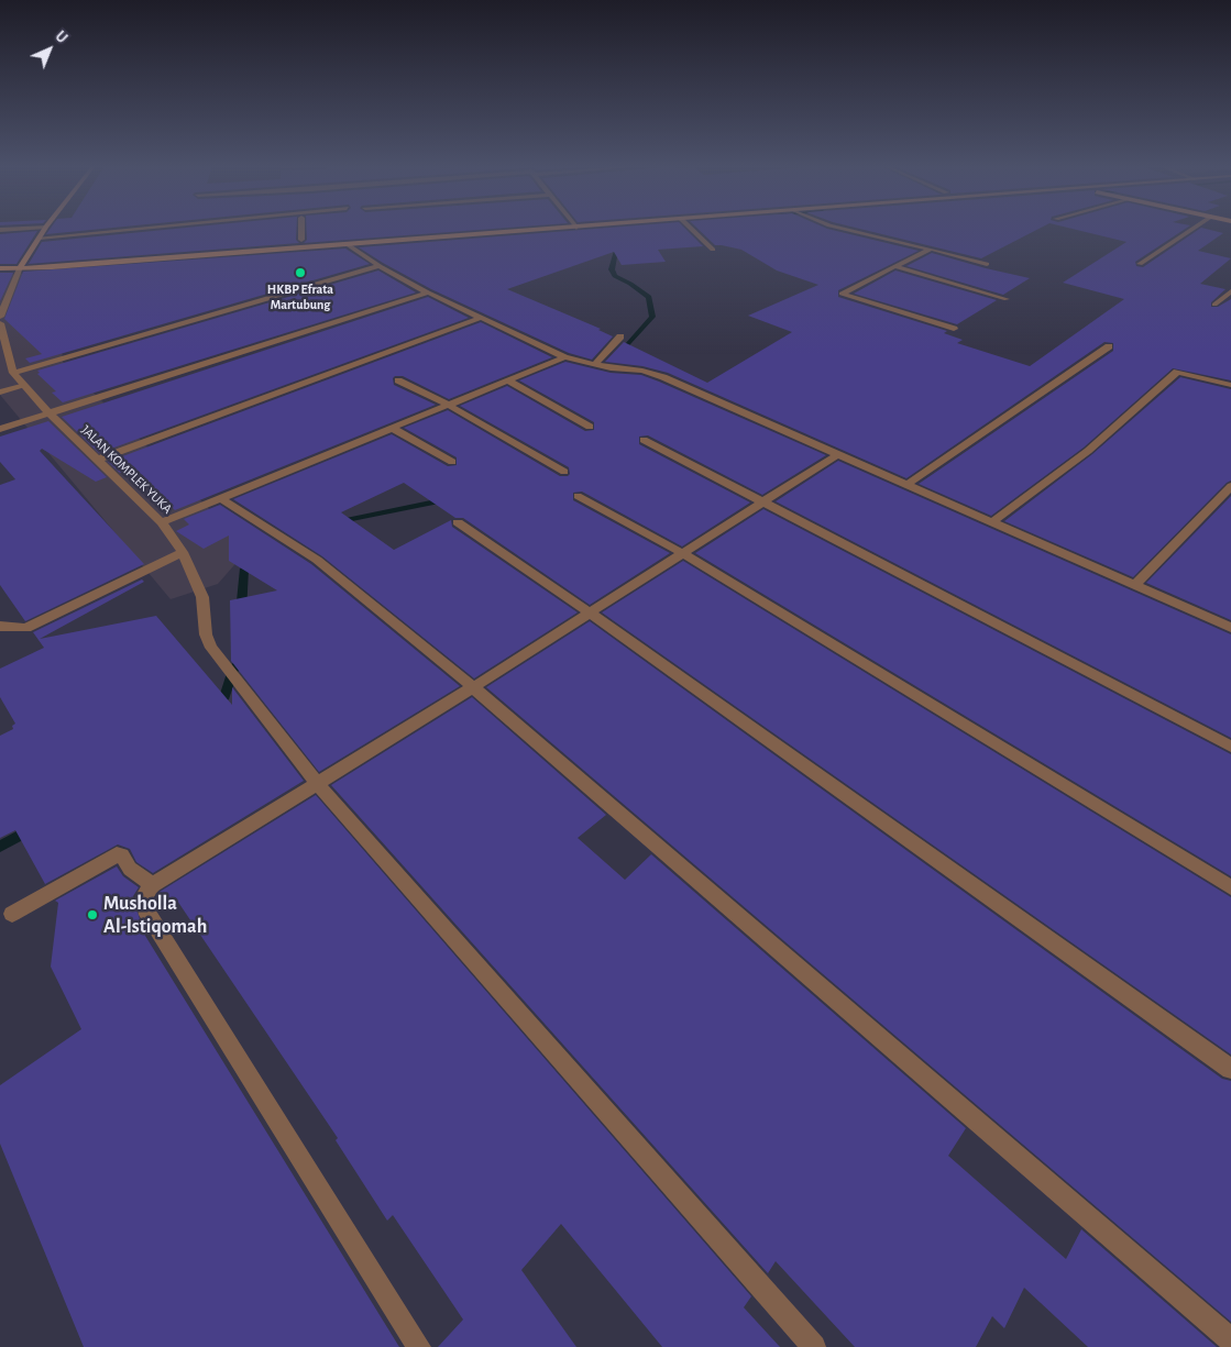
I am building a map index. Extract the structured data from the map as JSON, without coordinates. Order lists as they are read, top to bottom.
{
  "streets": {
    "street": ["JALAN KOMPLEK YUKA"]
  },
  "places": ["HKBP Efrata Martubung", "Musholla Al-Istiqomah"],
  "north": "top right"
}
